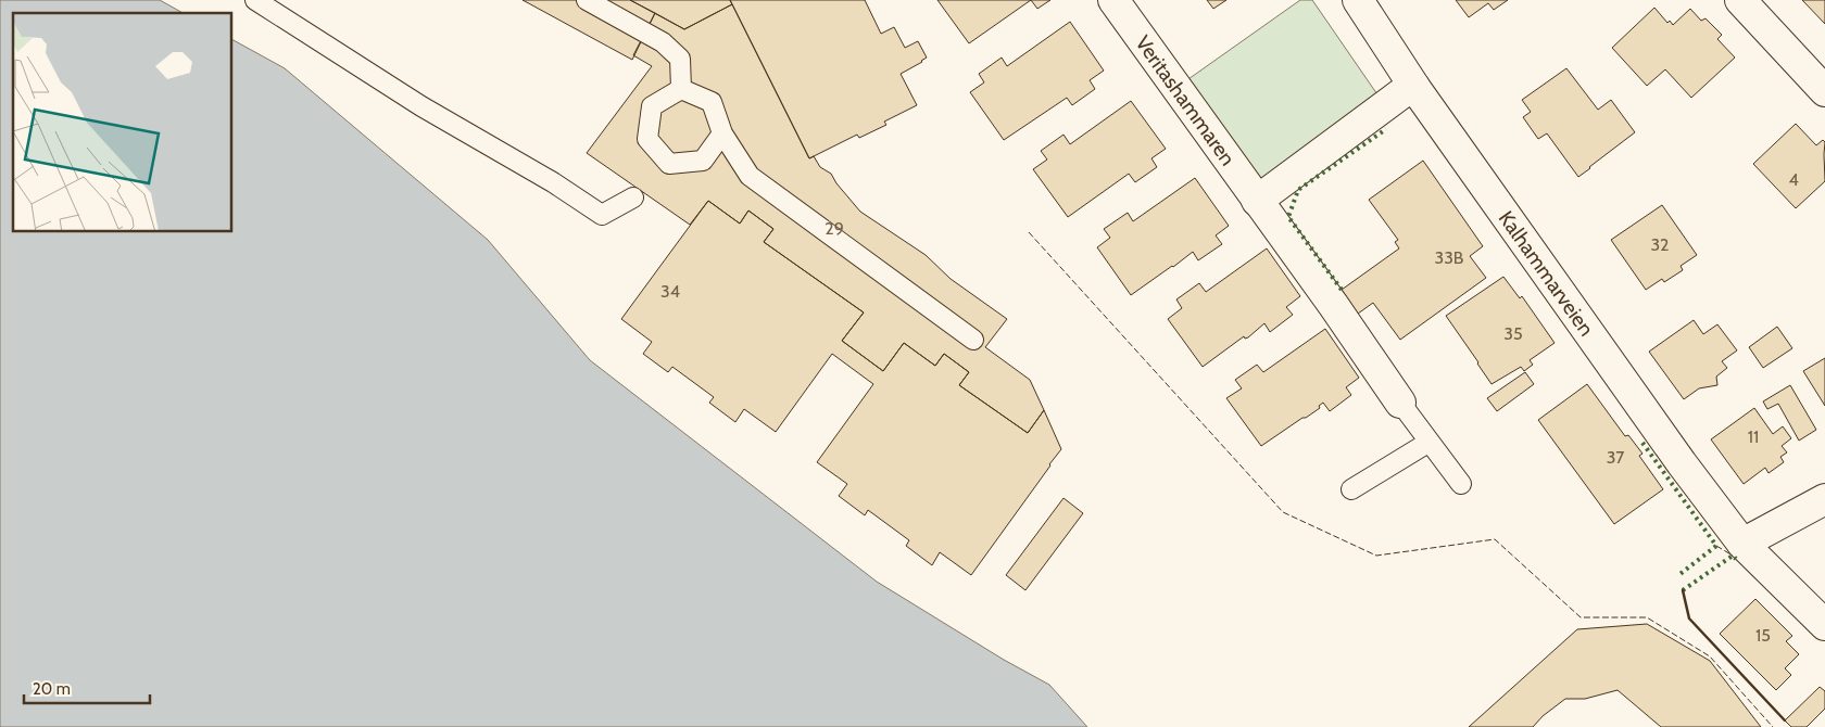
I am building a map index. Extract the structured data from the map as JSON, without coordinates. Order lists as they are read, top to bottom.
{
  "streets": {
    "street": ["Veritashammaren", "Kalhammarveien"]
  },
  "house_numbers": [
    "4",
    "29",
    "32",
    "33B",
    "34",
    "35",
    "11",
    "37",
    "15"
  ],
  "scale_bar": "20 m"
}
